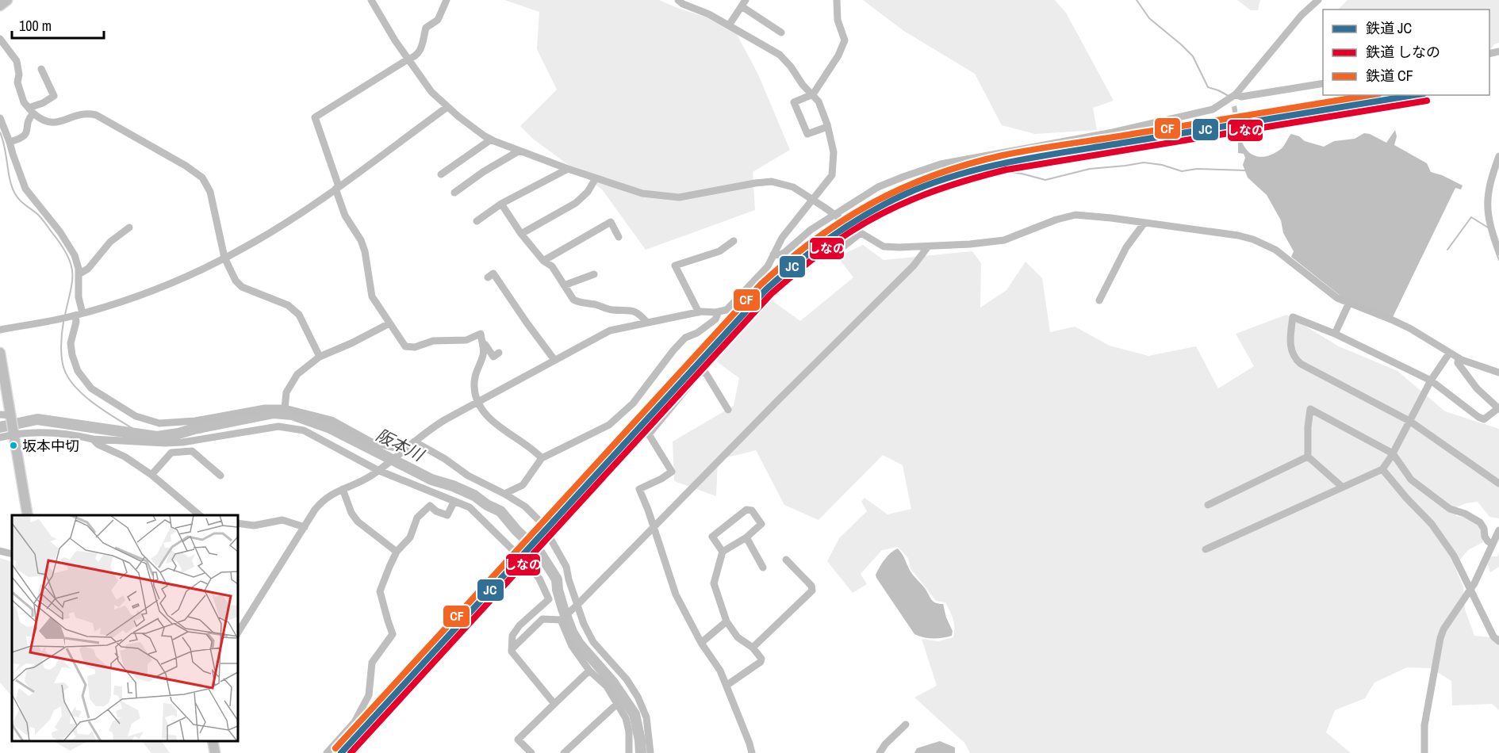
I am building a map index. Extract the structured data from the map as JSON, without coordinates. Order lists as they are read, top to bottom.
{
  "water": ["阪本川"],
  "places": ["坂本中切"],
  "lines": ["rail line JC", "rail line CF", "rail line しなの"],
  "legend": ["鉄道 JC", "鉄道 しなの", "鉄道 CF"],
  "scale_bar": "100 m"
}
